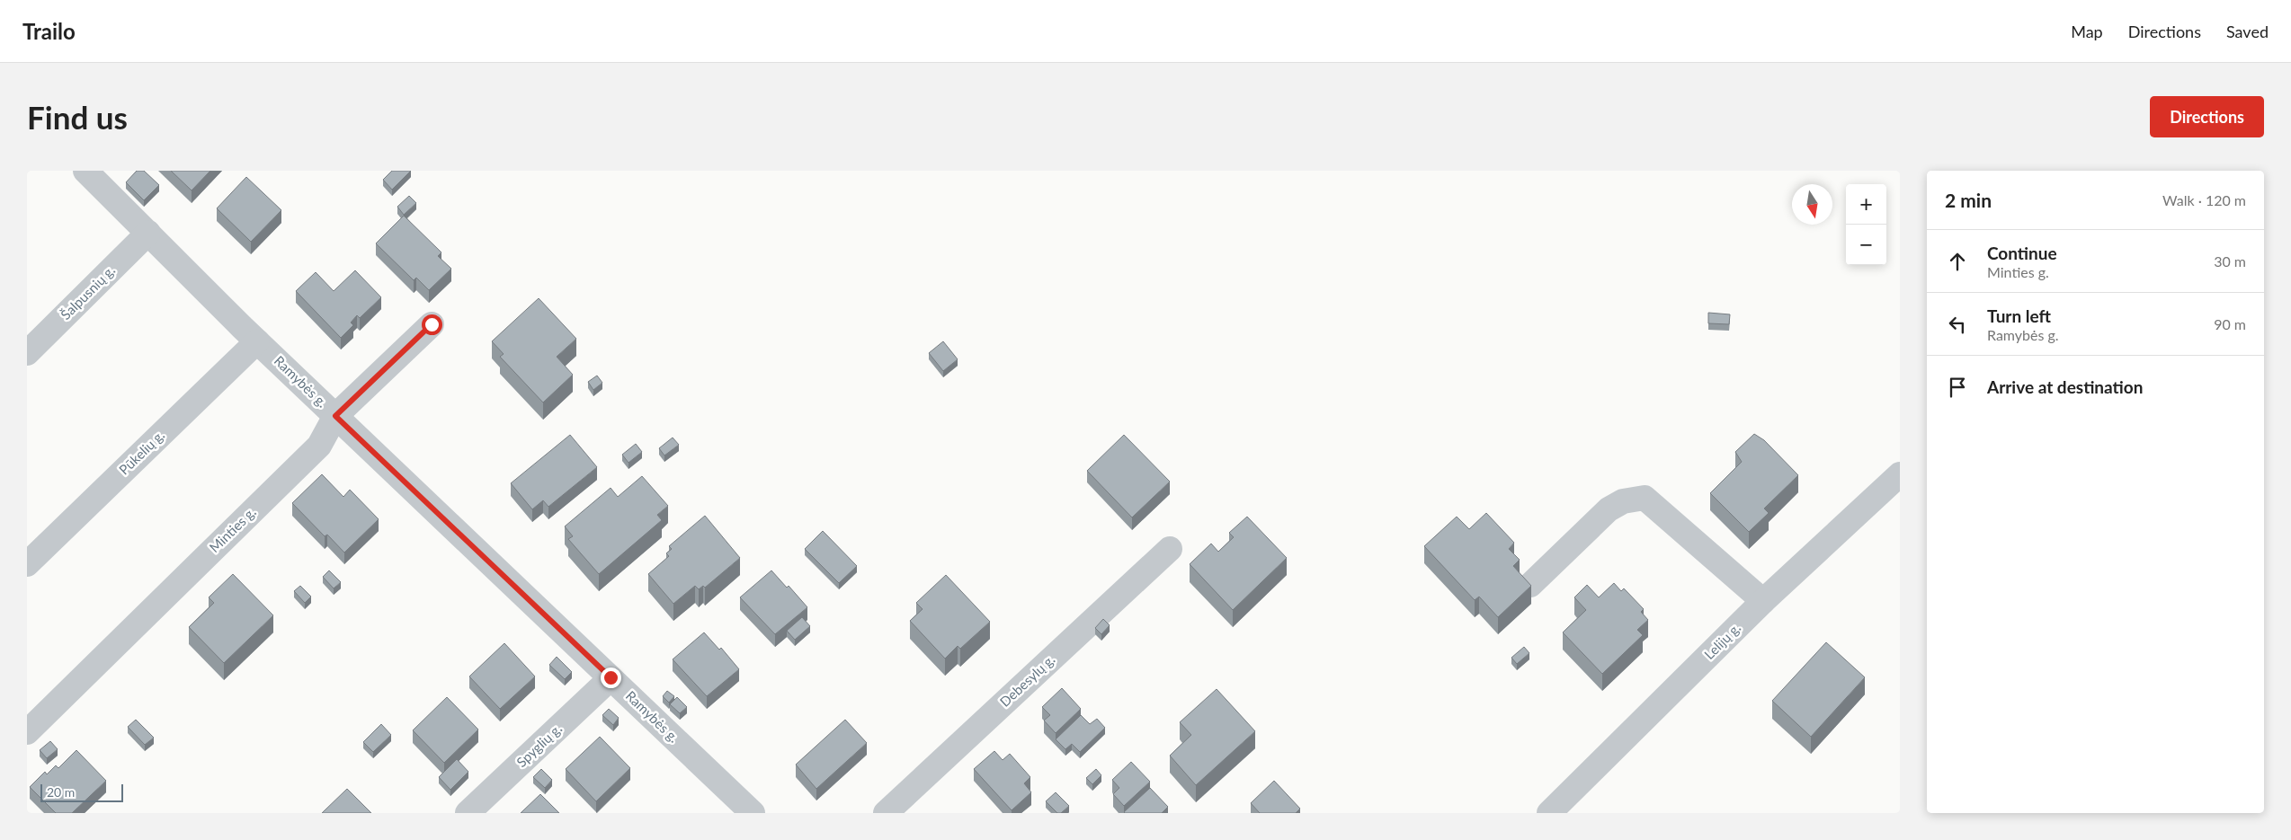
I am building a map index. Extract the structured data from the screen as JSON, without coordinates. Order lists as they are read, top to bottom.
{
  "streets": {
    "street": [
      "Šalpusnių g.",
      "Ramybės g.",
      "Pūkelių g.",
      "Minties g.",
      "Lelijų g.",
      "Debesylų g.",
      "Spyglių g."
    ]
  },
  "crossings": [
    ["Šalpusnių g.", "Ramybės g."],
    ["Ramybės g.", "Pūkelių g."],
    ["Ramybės g.", "Minties g."],
    ["Ramybės g.", "Spyglių g."]
  ],
  "scale_bar": "20 m",
  "north": "bottom",
  "page": {
    "header": "Trailo",
    "nav": ["Map", "Directions", "Saved"],
    "buttons": "Directions",
    "title": "Find us",
    "heading": ["2 min", "Walk · 120 m"],
    "map_buttons": ["+", "−"],
    "list": [
      ["Continue", "Minties g.", "30 m"],
      ["Turn left", "Ramybės g.", "90 m"],
      "Arrive at destination"
    ],
    "scale": "20 m"
  }
}
